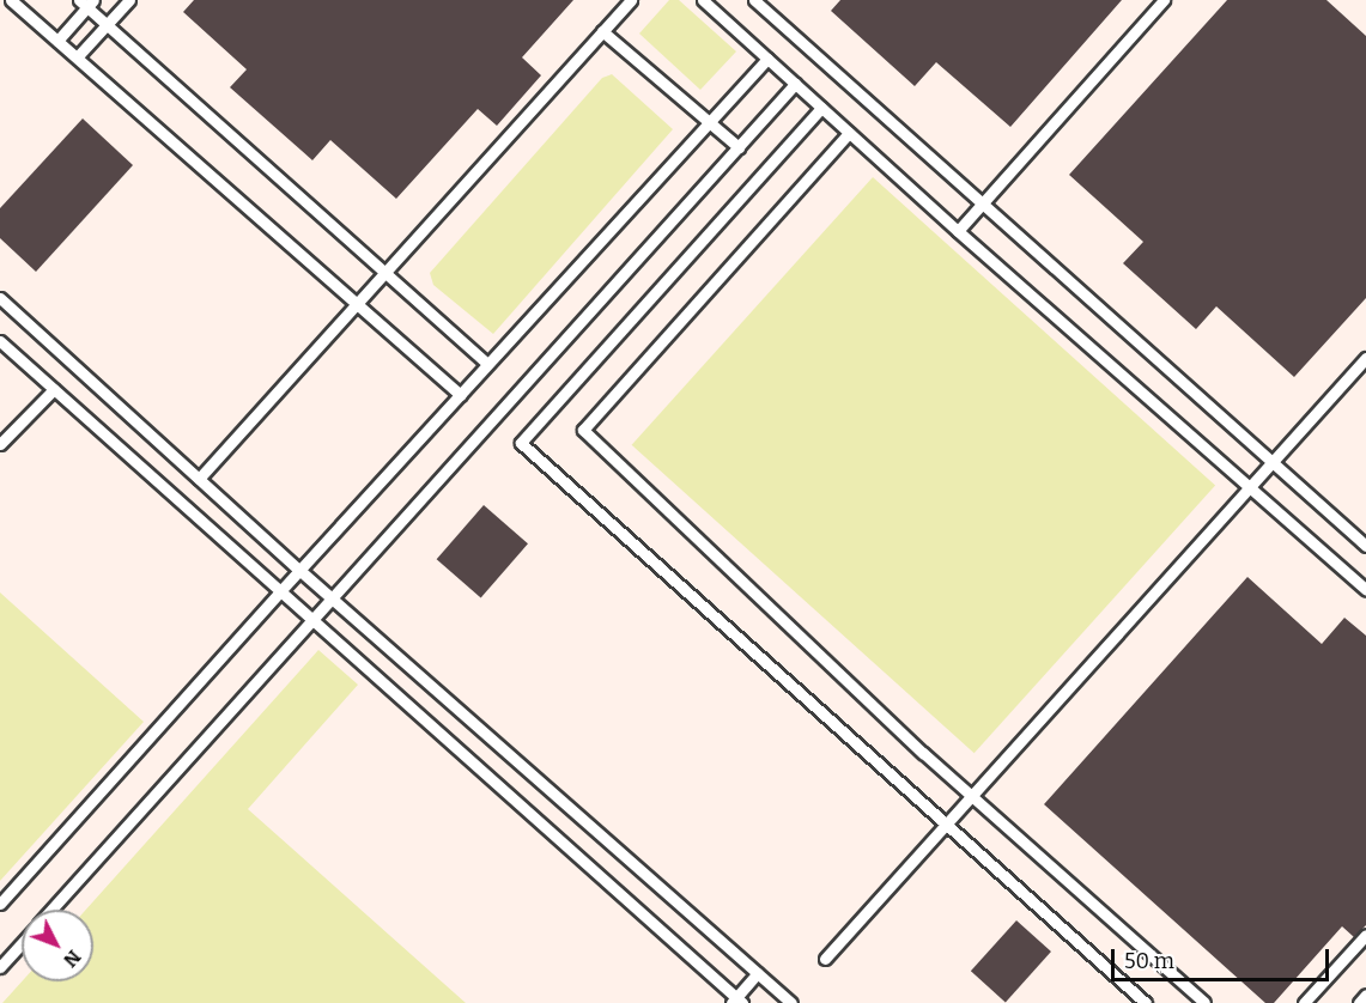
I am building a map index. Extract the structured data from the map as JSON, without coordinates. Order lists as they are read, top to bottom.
{
  "scale_bar": "50 m",
  "north": "bottom right"
}
